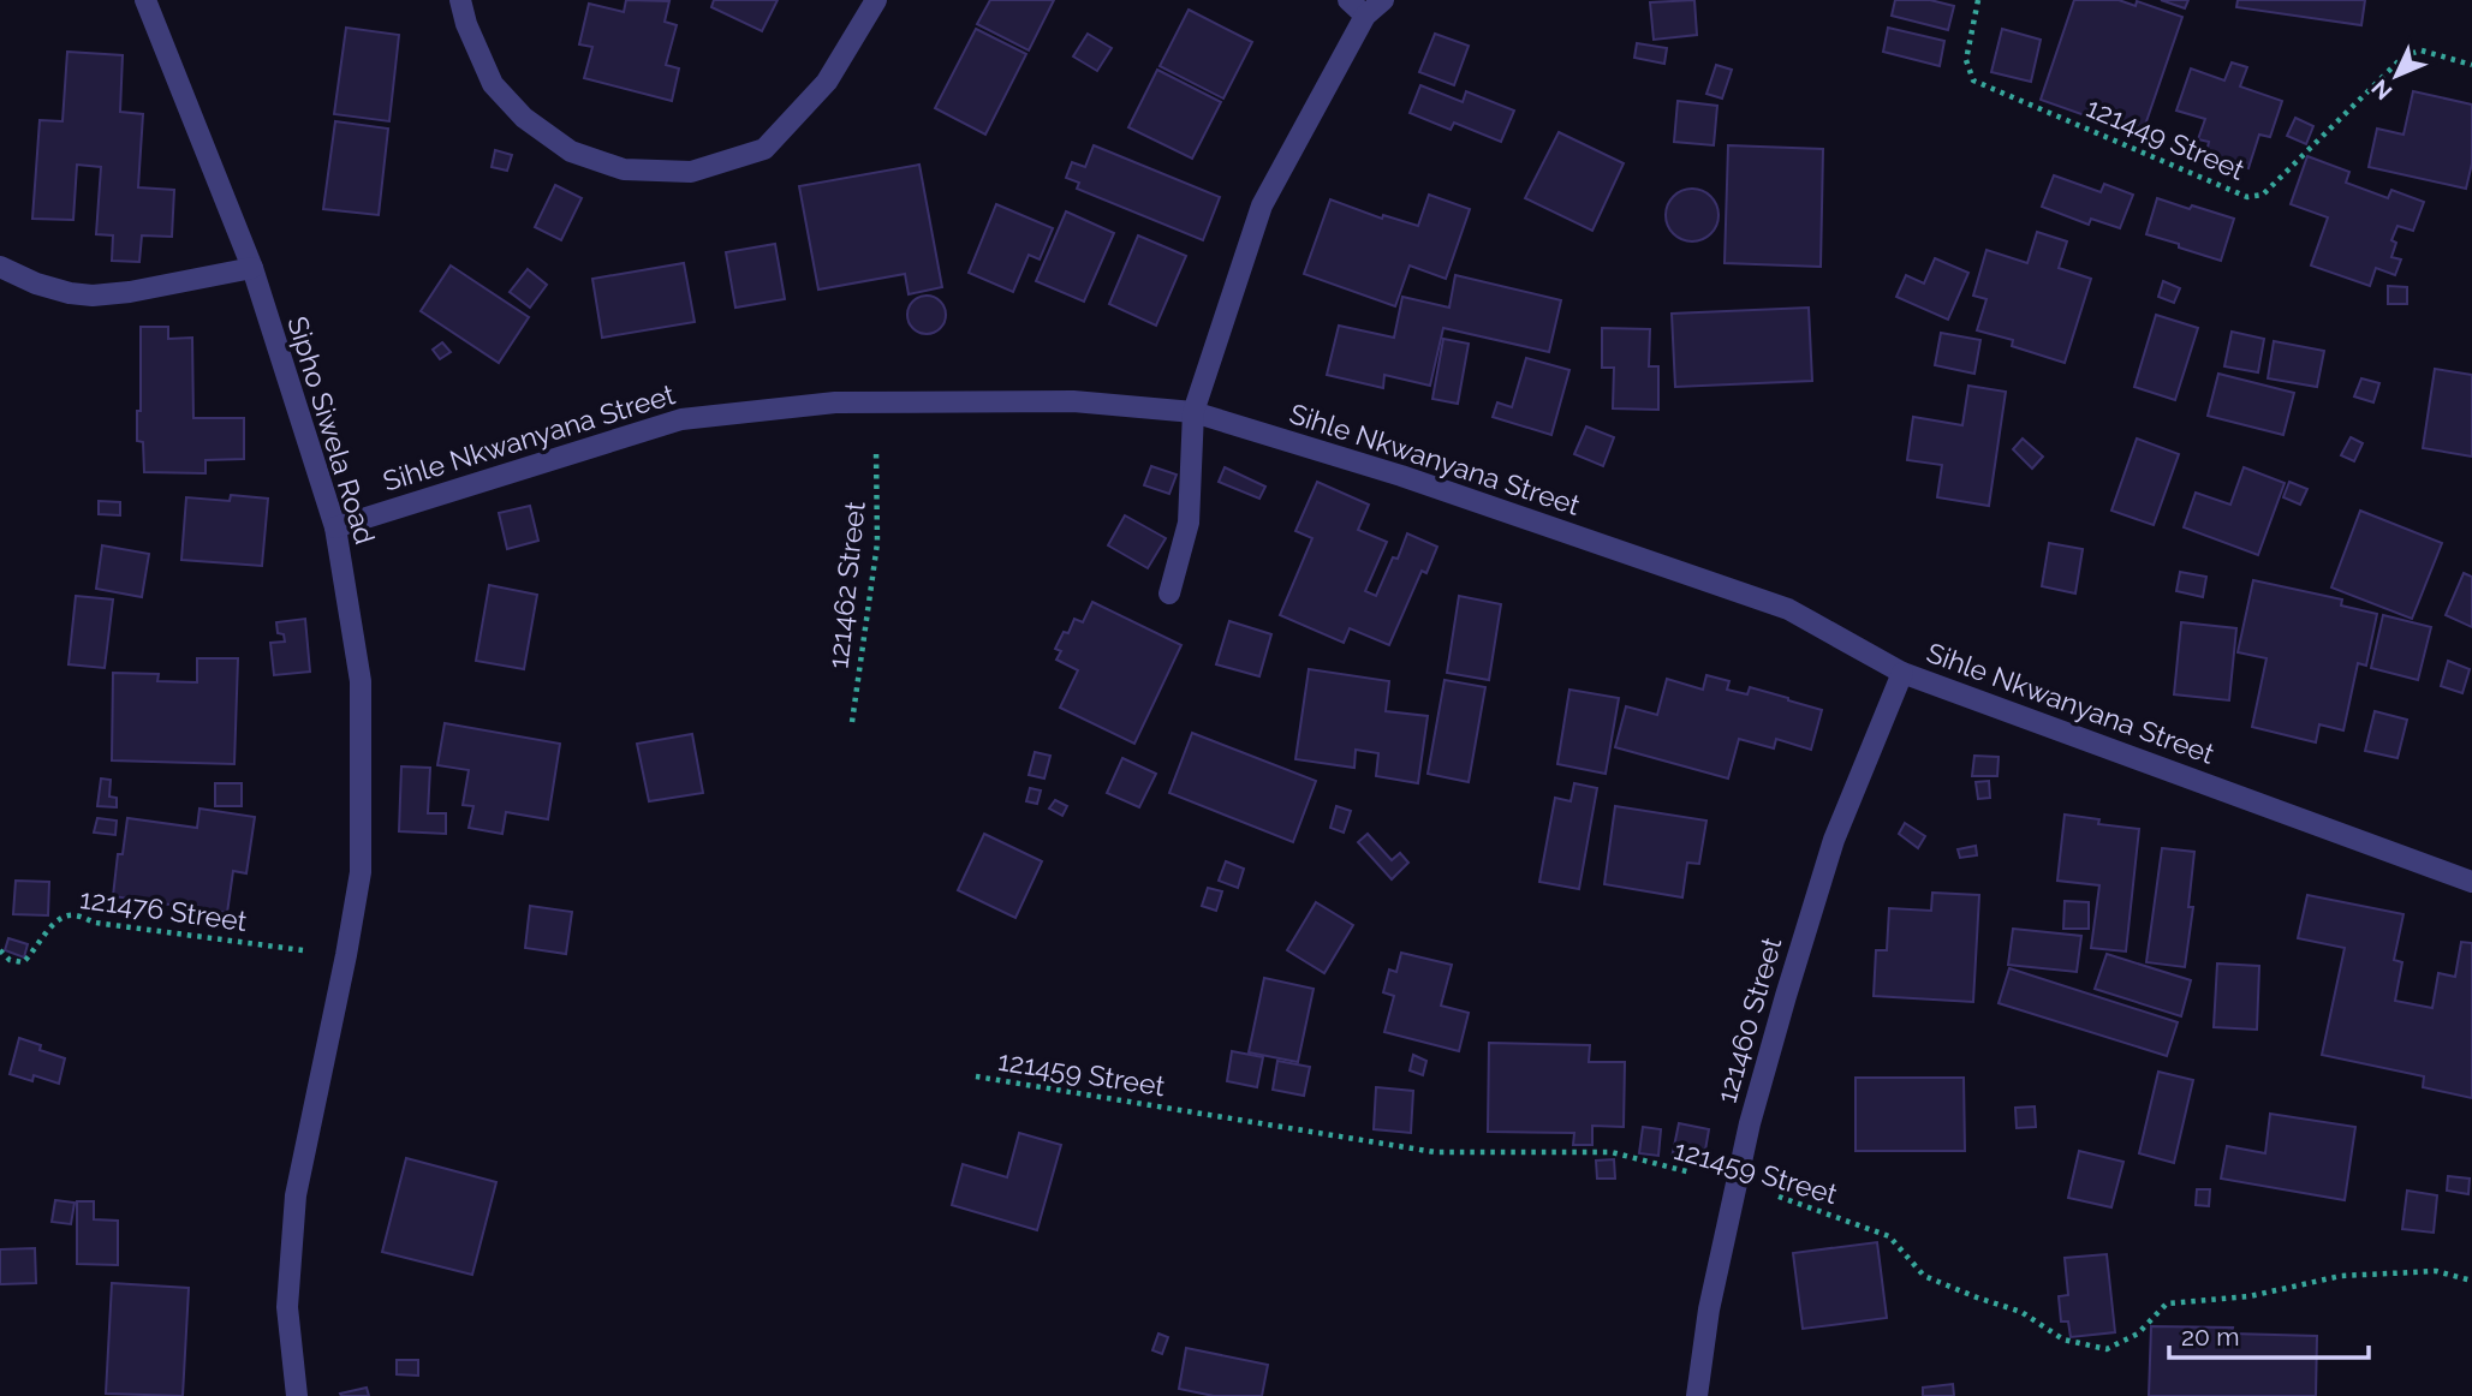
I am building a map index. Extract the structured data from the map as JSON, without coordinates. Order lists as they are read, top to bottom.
{
  "streets": {
    "street": ["Sipho Siwela Road", "Sihle Nkwanyana Street", "121460 Street"],
    "path": [
      "121449 Street",
      "121462 Street",
      "121476 Street",
      "121459 Street"
    ]
  },
  "crossings": [
    ["Sipho Siwela Road", "Sihle Nkwanyana Street"],
    ["Sipho Siwela Road", "121476 Street"],
    ["Sihle Nkwanyana Street", "121462 Street"],
    ["Sihle Nkwanyana Street", "121460 Street"],
    ["121460 Street", "121459 Street"]
  ],
  "scale_bar": "20 m",
  "north": "bottom left"
}
